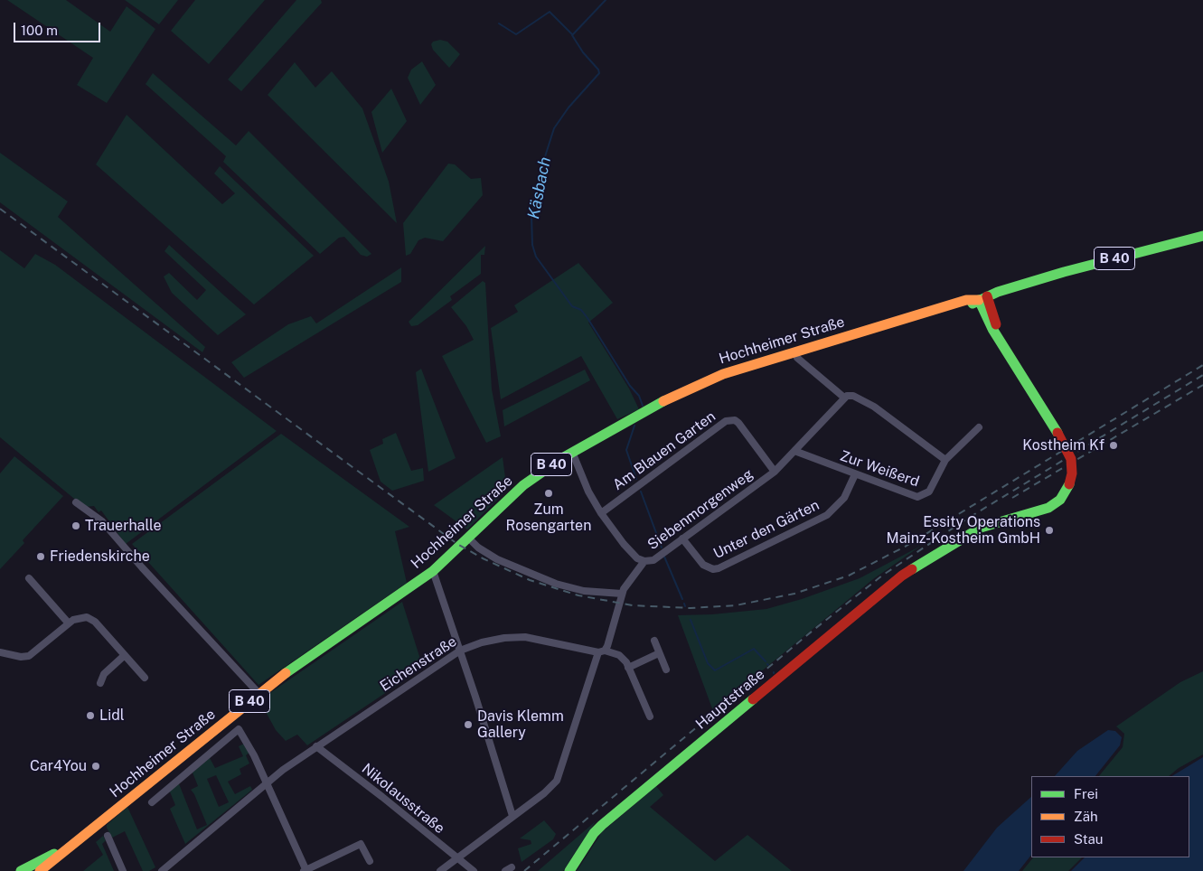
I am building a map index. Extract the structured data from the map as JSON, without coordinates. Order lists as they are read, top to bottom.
{
  "streets": {
    "main road": ["B 40", "Hochheimer Straße", "Hauptstraße"],
    "street": [
      "Am Blauen Garten",
      "Zur Weißerd",
      "Siebenmorgenweg",
      "Unter den Gärten",
      "Eichenstraße",
      "Nikolausstraße"
    ]
  },
  "crossings": [
    ["Hochheimer Straße", "Siebenmorgenweg"],
    ["Hochheimer Straße", "Hauptstraße"],
    ["Am Blauen Garten", "Siebenmorgenweg"],
    ["Zur Weißerd", "Siebenmorgenweg"],
    ["Zur Weißerd", "Unter den Gärten"],
    ["Siebenmorgenweg", "Unter den Gärten"],
    ["Eichenstraße", "Nikolausstraße"]
  ],
  "water": ["Käsbach"],
  "places": [
    "Kostheim Kf",
    "Zum Rosengarten",
    "Trauerhalle",
    "Essity Operations Mainz-Kostheim GmbH",
    "Friedenskirche",
    "Lidl",
    "Davis Klemm Gallery",
    "Car4You"
  ],
  "legend": ["Frei", "Zäh", "Stau"],
  "scale_bar": "100 m"
}
